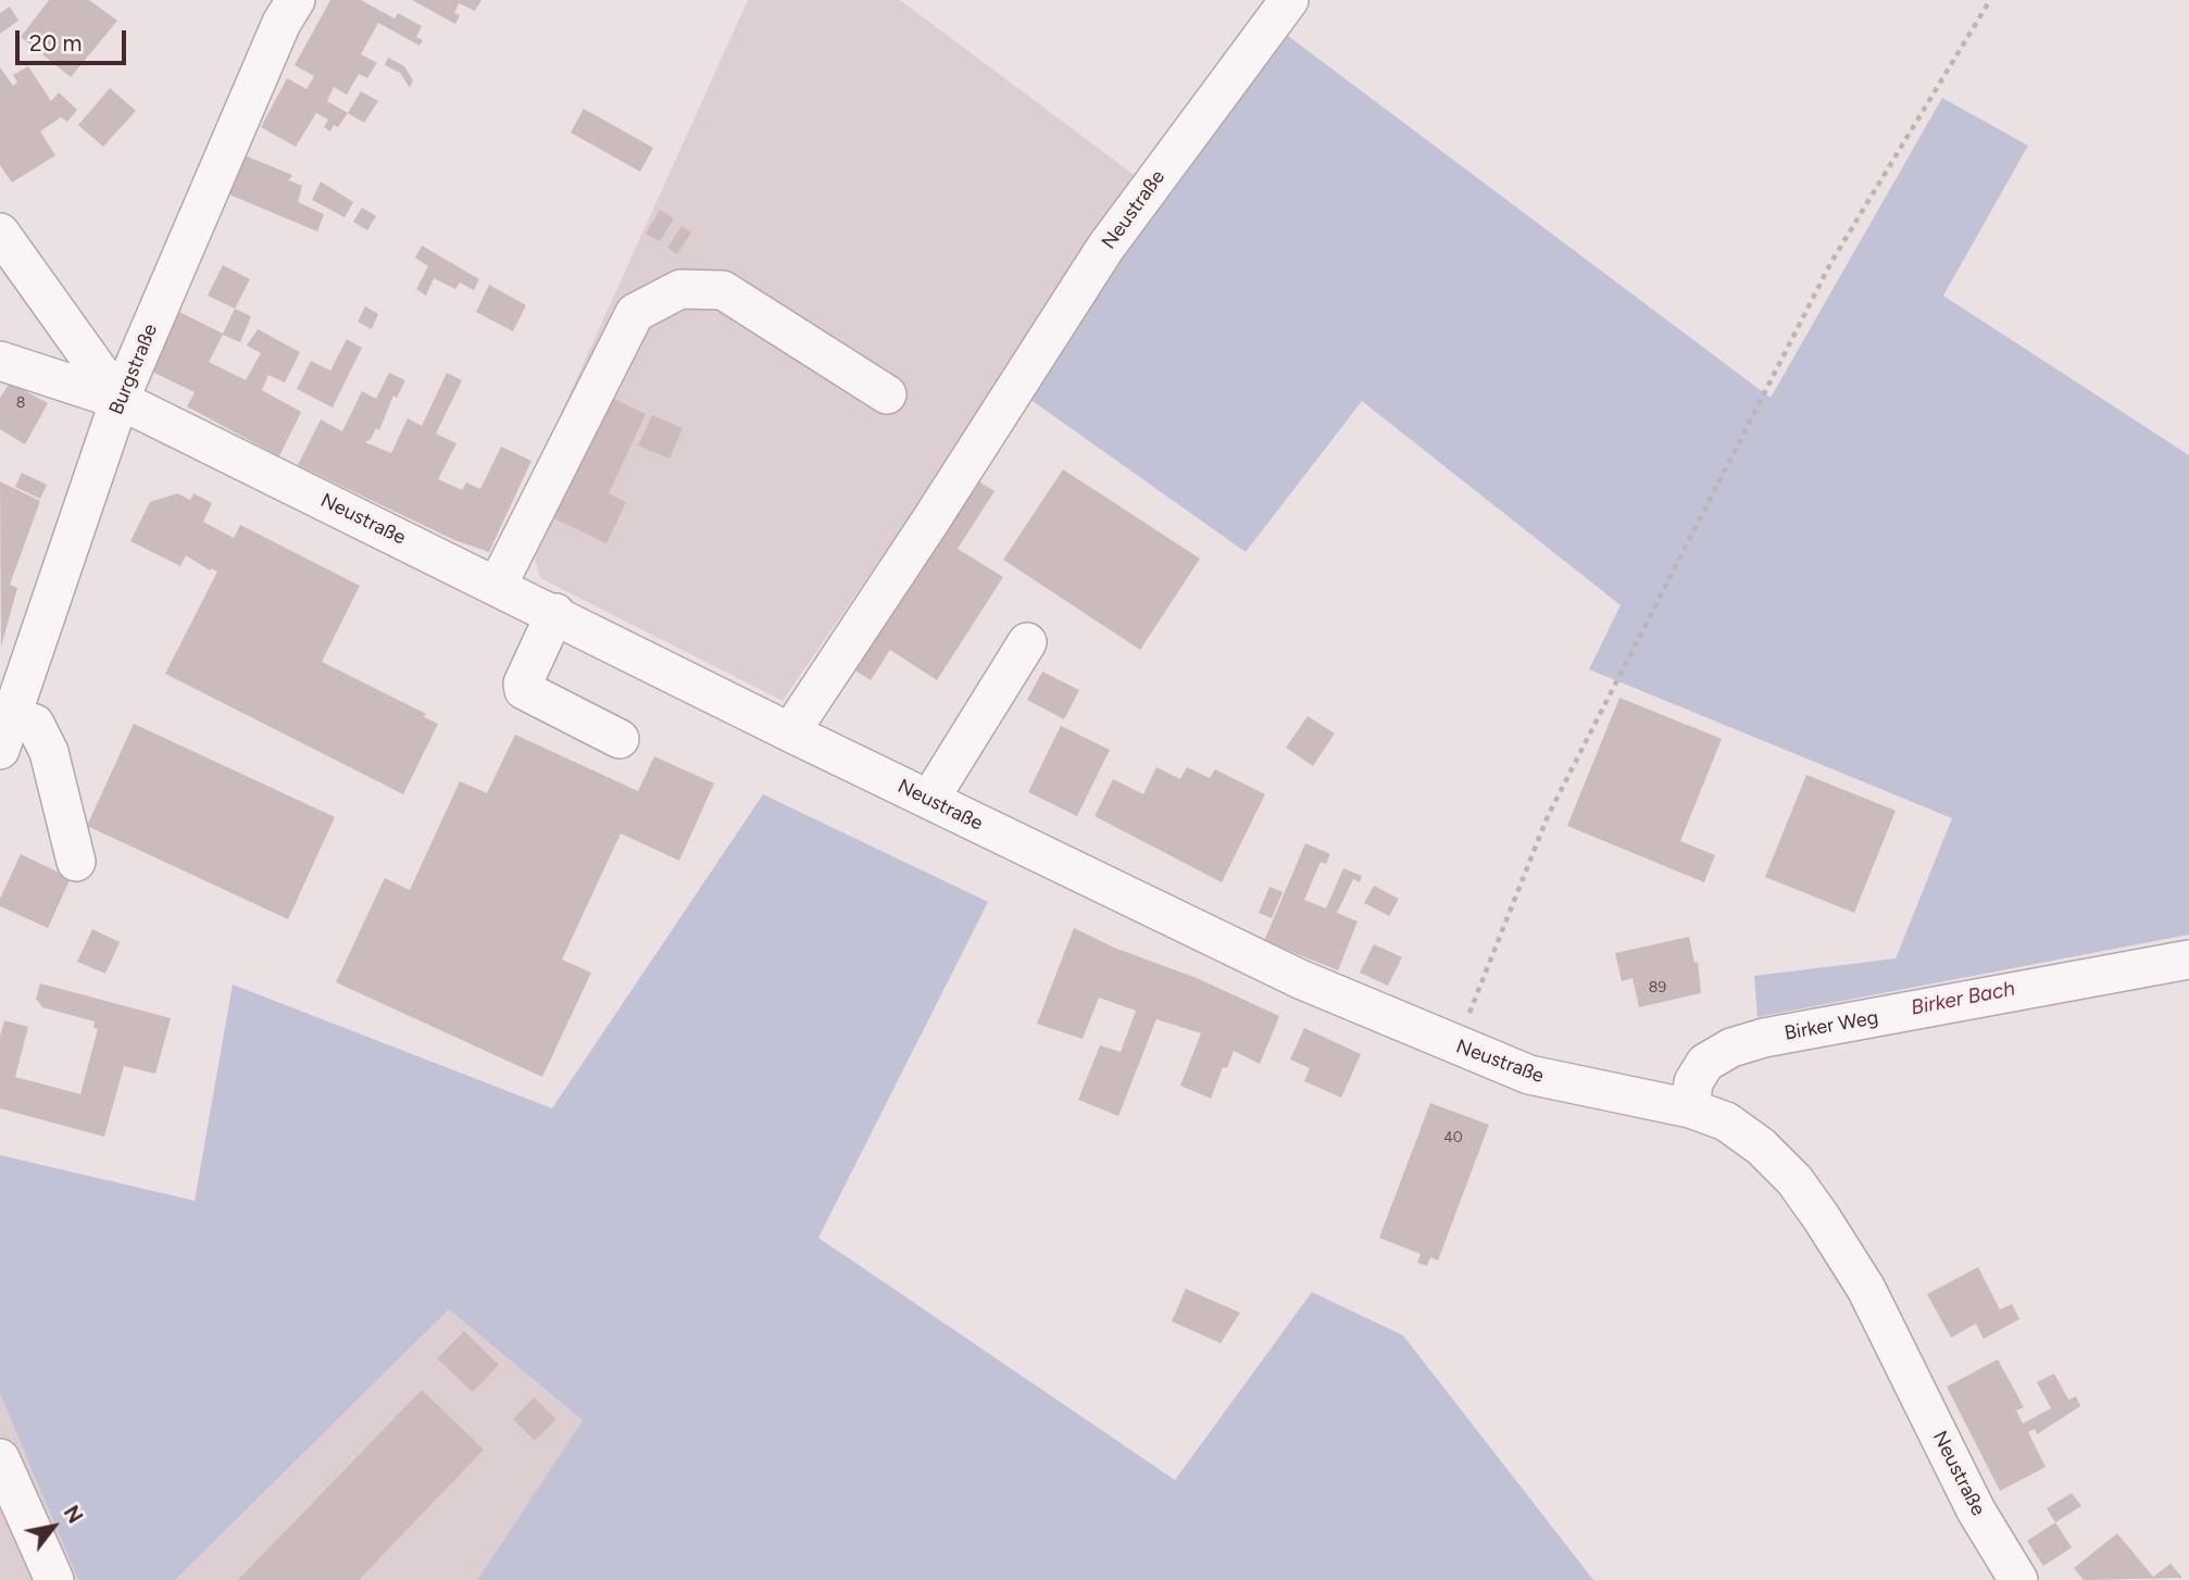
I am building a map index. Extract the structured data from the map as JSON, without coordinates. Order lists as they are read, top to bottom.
{
  "streets": {
    "street": ["Neustraße", "Burgstraße", "Birker Weg"]
  },
  "crossings": [
    ["Neustraße", "Burgstraße"],
    ["Neustraße", "Birker Weg"]
  ],
  "water": ["Birker Bach"],
  "house_numbers": ["8", "89", "40"],
  "scale_bar": "20 m",
  "north": "top right"
}
